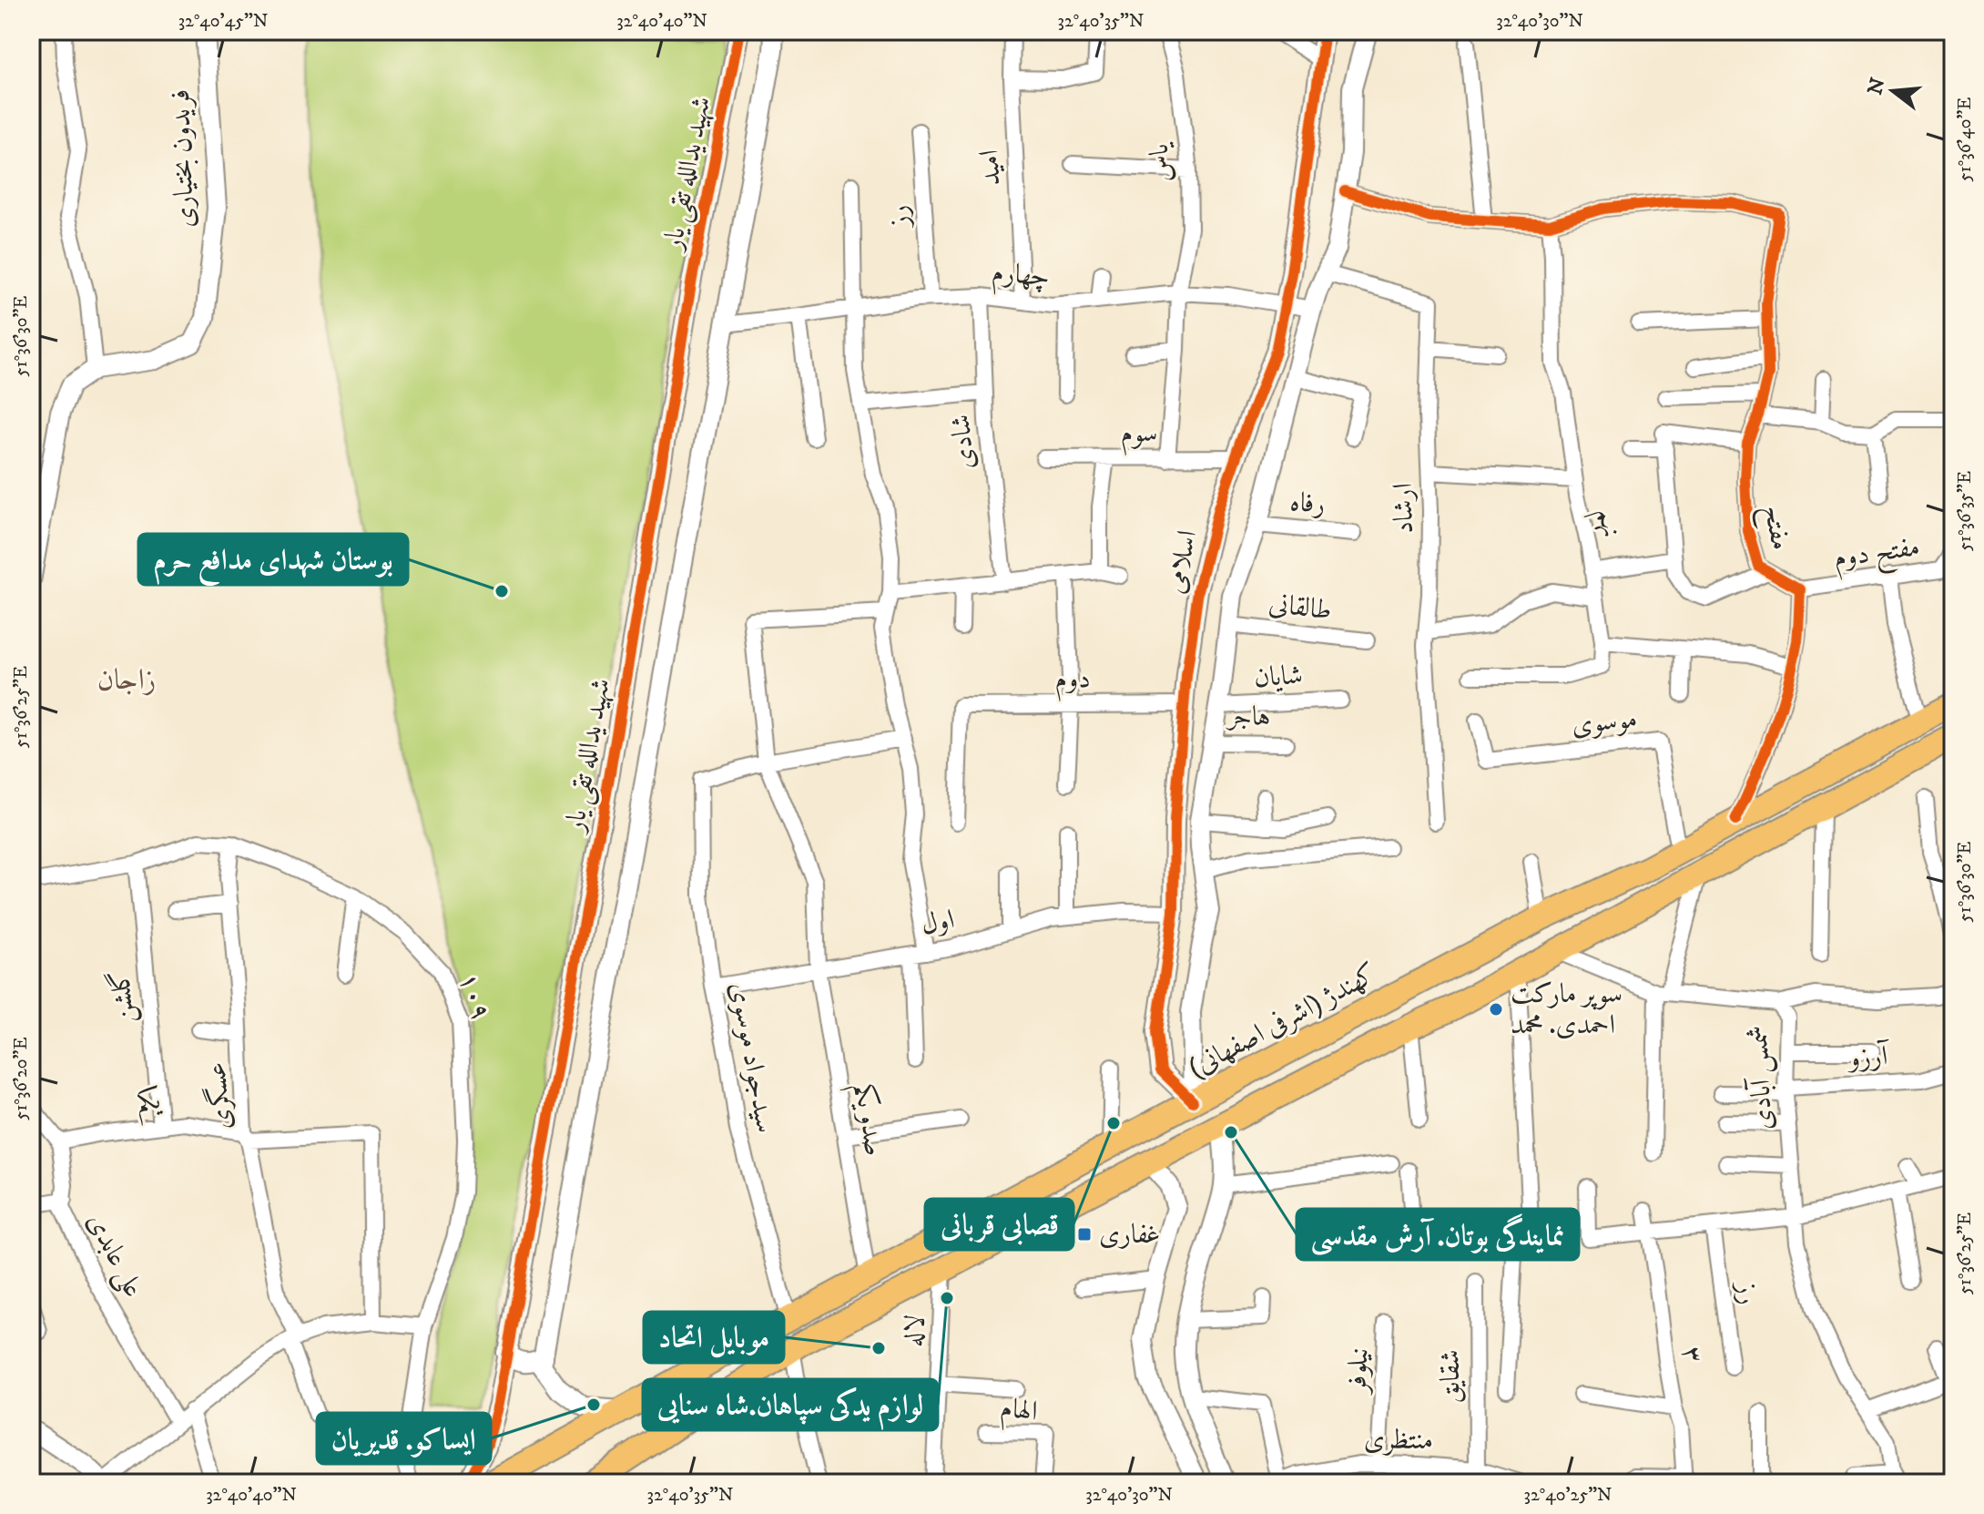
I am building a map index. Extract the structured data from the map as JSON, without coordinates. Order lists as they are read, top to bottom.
{
  "streets": {
    "main road": ["کهندژ (اشرفی اصفهانی)"],
    "street": [
      "فریدون بختیاری",
      "یاس",
      "امید",
      "شهید یدالله تقی یار",
      "رز",
      "چهارم",
      "سوم",
      "شادی",
      "رفاه",
      "ارشاد",
      "نهم",
      "مفتح",
      "مفتح دوم",
      "اسلامی",
      "طالقانی",
      "شایان",
      "دوم",
      "هاجر",
      "موسوی",
      "اول",
      "گلشن",
      "۱۰۹",
      "سیدجواد موسوی",
      "آرزو",
      "شمس آبادی",
      "عسگری",
      "یکم",
      "صدو یکم",
      "علی عابدی",
      "لاله",
      "۳",
      "نیلوفر",
      "شقایق",
      "الهام",
      "منتظری"
    ]
  },
  "crossings": [
    ["یاس", "چهارم"],
    ["یاس", "سوم"],
    ["امید", "چهارم"],
    ["رز", "چهارم"],
    ["چهارم", "شادی"],
    ["چهارم", "اسلامی"],
    ["سوم", "اسلامی"],
    ["رفاه", "اسلامی"],
    ["ارشاد", "اسلامی"],
    ["نهم", "مفتح"],
    ["مفتح", "مفتح دوم"],
    ["اسلامی", "طالقانی"],
    ["اسلامی", "شایان"],
    ["اسلامی", "دوم"],
    ["اسلامی", "هاجر"],
    ["اسلامی", "اول"],
    ["اسلامی", "کهندژ (اشرفی اصفهانی)"],
    ["موسوی", "کهندژ (اشرفی اصفهانی)"],
    ["اول", "سیدجواد موسوی"],
    ["اول", "صدو یکم"],
    ["گلشن", "۱۰۹"],
    ["گلشن", "یکم"],
    ["۱۰۹", "عسگری"],
    ["کهندژ (اشرفی اصفهانی)", "سیدجواد موسوی"],
    ["کهندژ (اشرفی اصفهانی)", "صدو یکم"],
    ["سیدجواد موسوی", "صدو یکم"],
    ["آرزو", "شمس آبادی"],
    ["عسگری", "یکم"],
    ["یکم", "علی عابدی"],
    ["نیلوفر", "منتظری"],
    ["شقایق", "منتظری"]
  ],
  "districts": ["زاجان"],
  "places": {
    "other": [
      "بوستان شهدای مدافع حرم",
      "سوپر مارکت احمدی. محمد",
      "قصابی قربانی",
      "نمایندگی بوتان. آرش مقدسی",
      "لوازم یدکی سپاهان.شاه سنایی",
      "موبایل اتحاد",
      "ایساکو. قدیریان"
    ],
    "transit": ["غفاری"]
  },
  "north": "left",
  "coordinates": [
    "32°40'45\"N",
    "32°40'40\"N",
    "32°40'35\"N",
    "32°40'30\"N",
    "51°36'40\"E",
    "51°36'30\"E",
    "51°36'35\"E",
    "51°36'25\"E",
    "51°36'20\"E",
    "32°40'25\"N"
  ]
}
